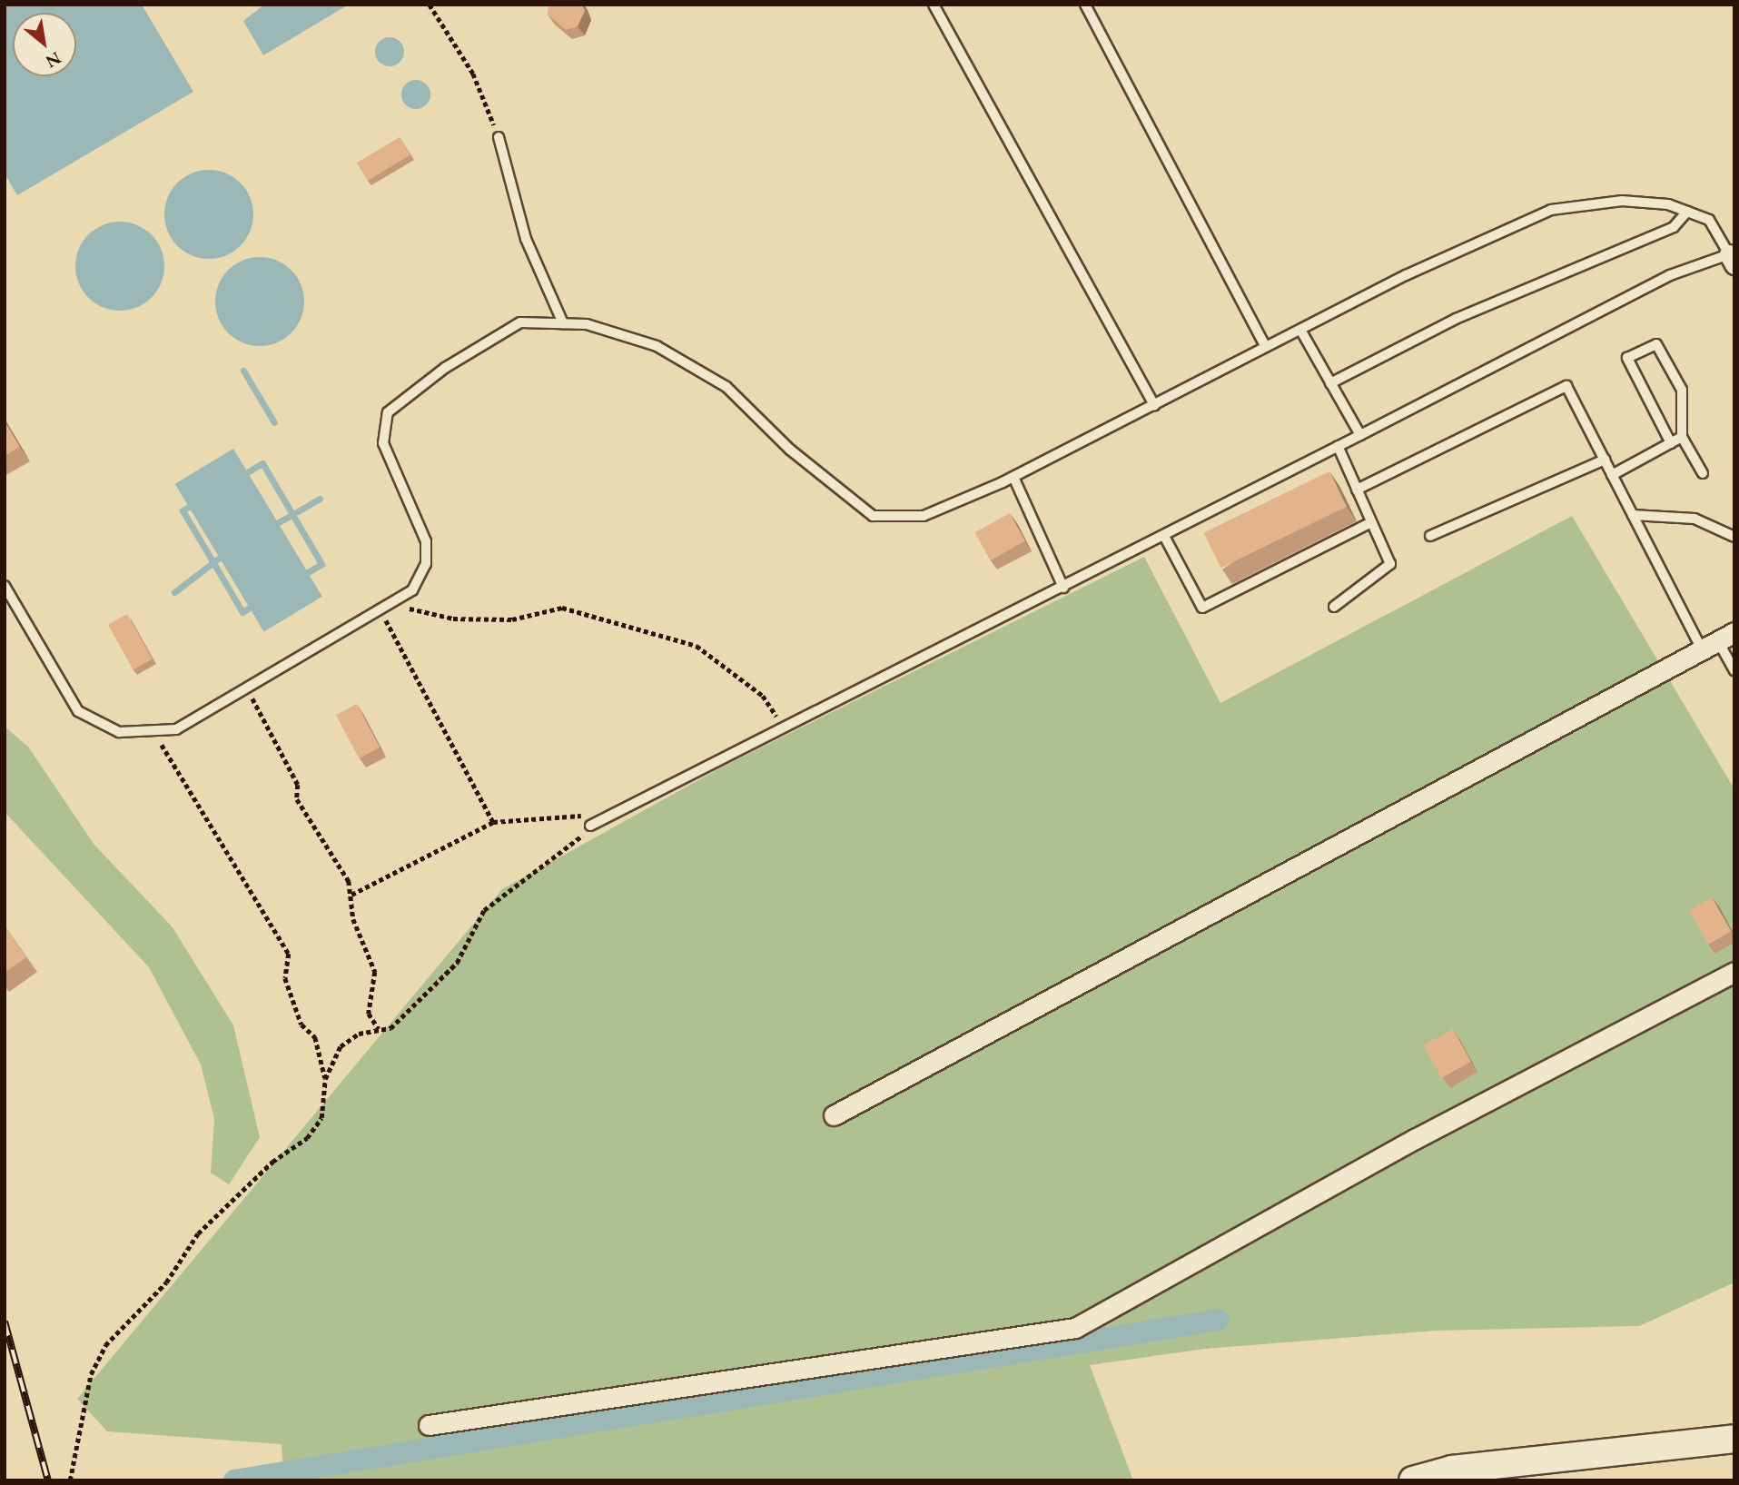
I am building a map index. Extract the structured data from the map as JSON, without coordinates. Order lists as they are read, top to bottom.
{
  "north": "bottom right"
}
